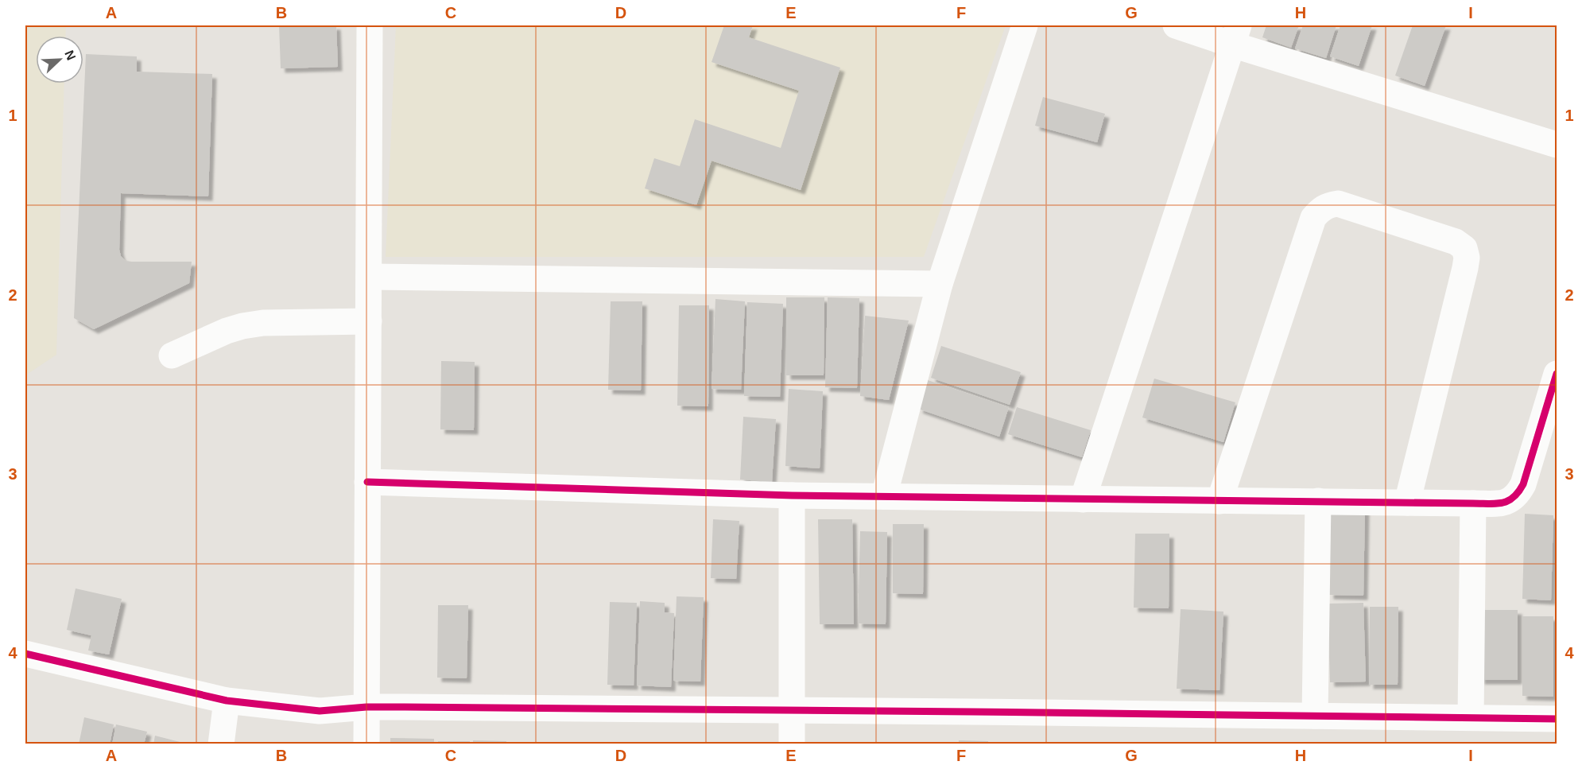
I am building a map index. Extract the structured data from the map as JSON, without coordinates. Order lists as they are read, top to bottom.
{
  "north": "top right",
  "grid": {
    "columns": [
      "A",
      "B",
      "C",
      "D",
      "E",
      "F",
      "G",
      "H",
      "I"
    ],
    "rows": [
      "1",
      "2",
      "3",
      "4"
    ]
  }
}
